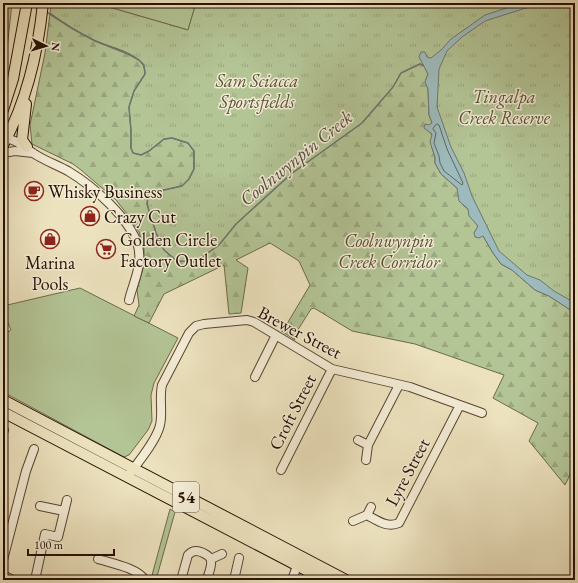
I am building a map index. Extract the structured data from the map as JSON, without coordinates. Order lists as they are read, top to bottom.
{
  "streets": {
    "main road": ["54"],
    "street": ["Brewer Street", "Croft Street", "Lyre Street"]
  },
  "crossings": [
    ["Brewer Street", "Croft Street"],
    ["Brewer Street", "Lyre Street"],
    ["Brewer Street", "54"]
  ],
  "water": ["Coolnwynpin Creek"],
  "parks": ["Sam Sciacca Sportsfields", "Tingalpa Creek Reserve", "Coolnwynpin Creek Corridor"],
  "places": {
    "cafe": ["Whisky Business"],
    "shop": ["Crazy Cut", "Marina Pools"],
    "supermarket": ["Golden Circle Factory Outlet"]
  },
  "scale_bar": "100 m",
  "north": "right"
}
